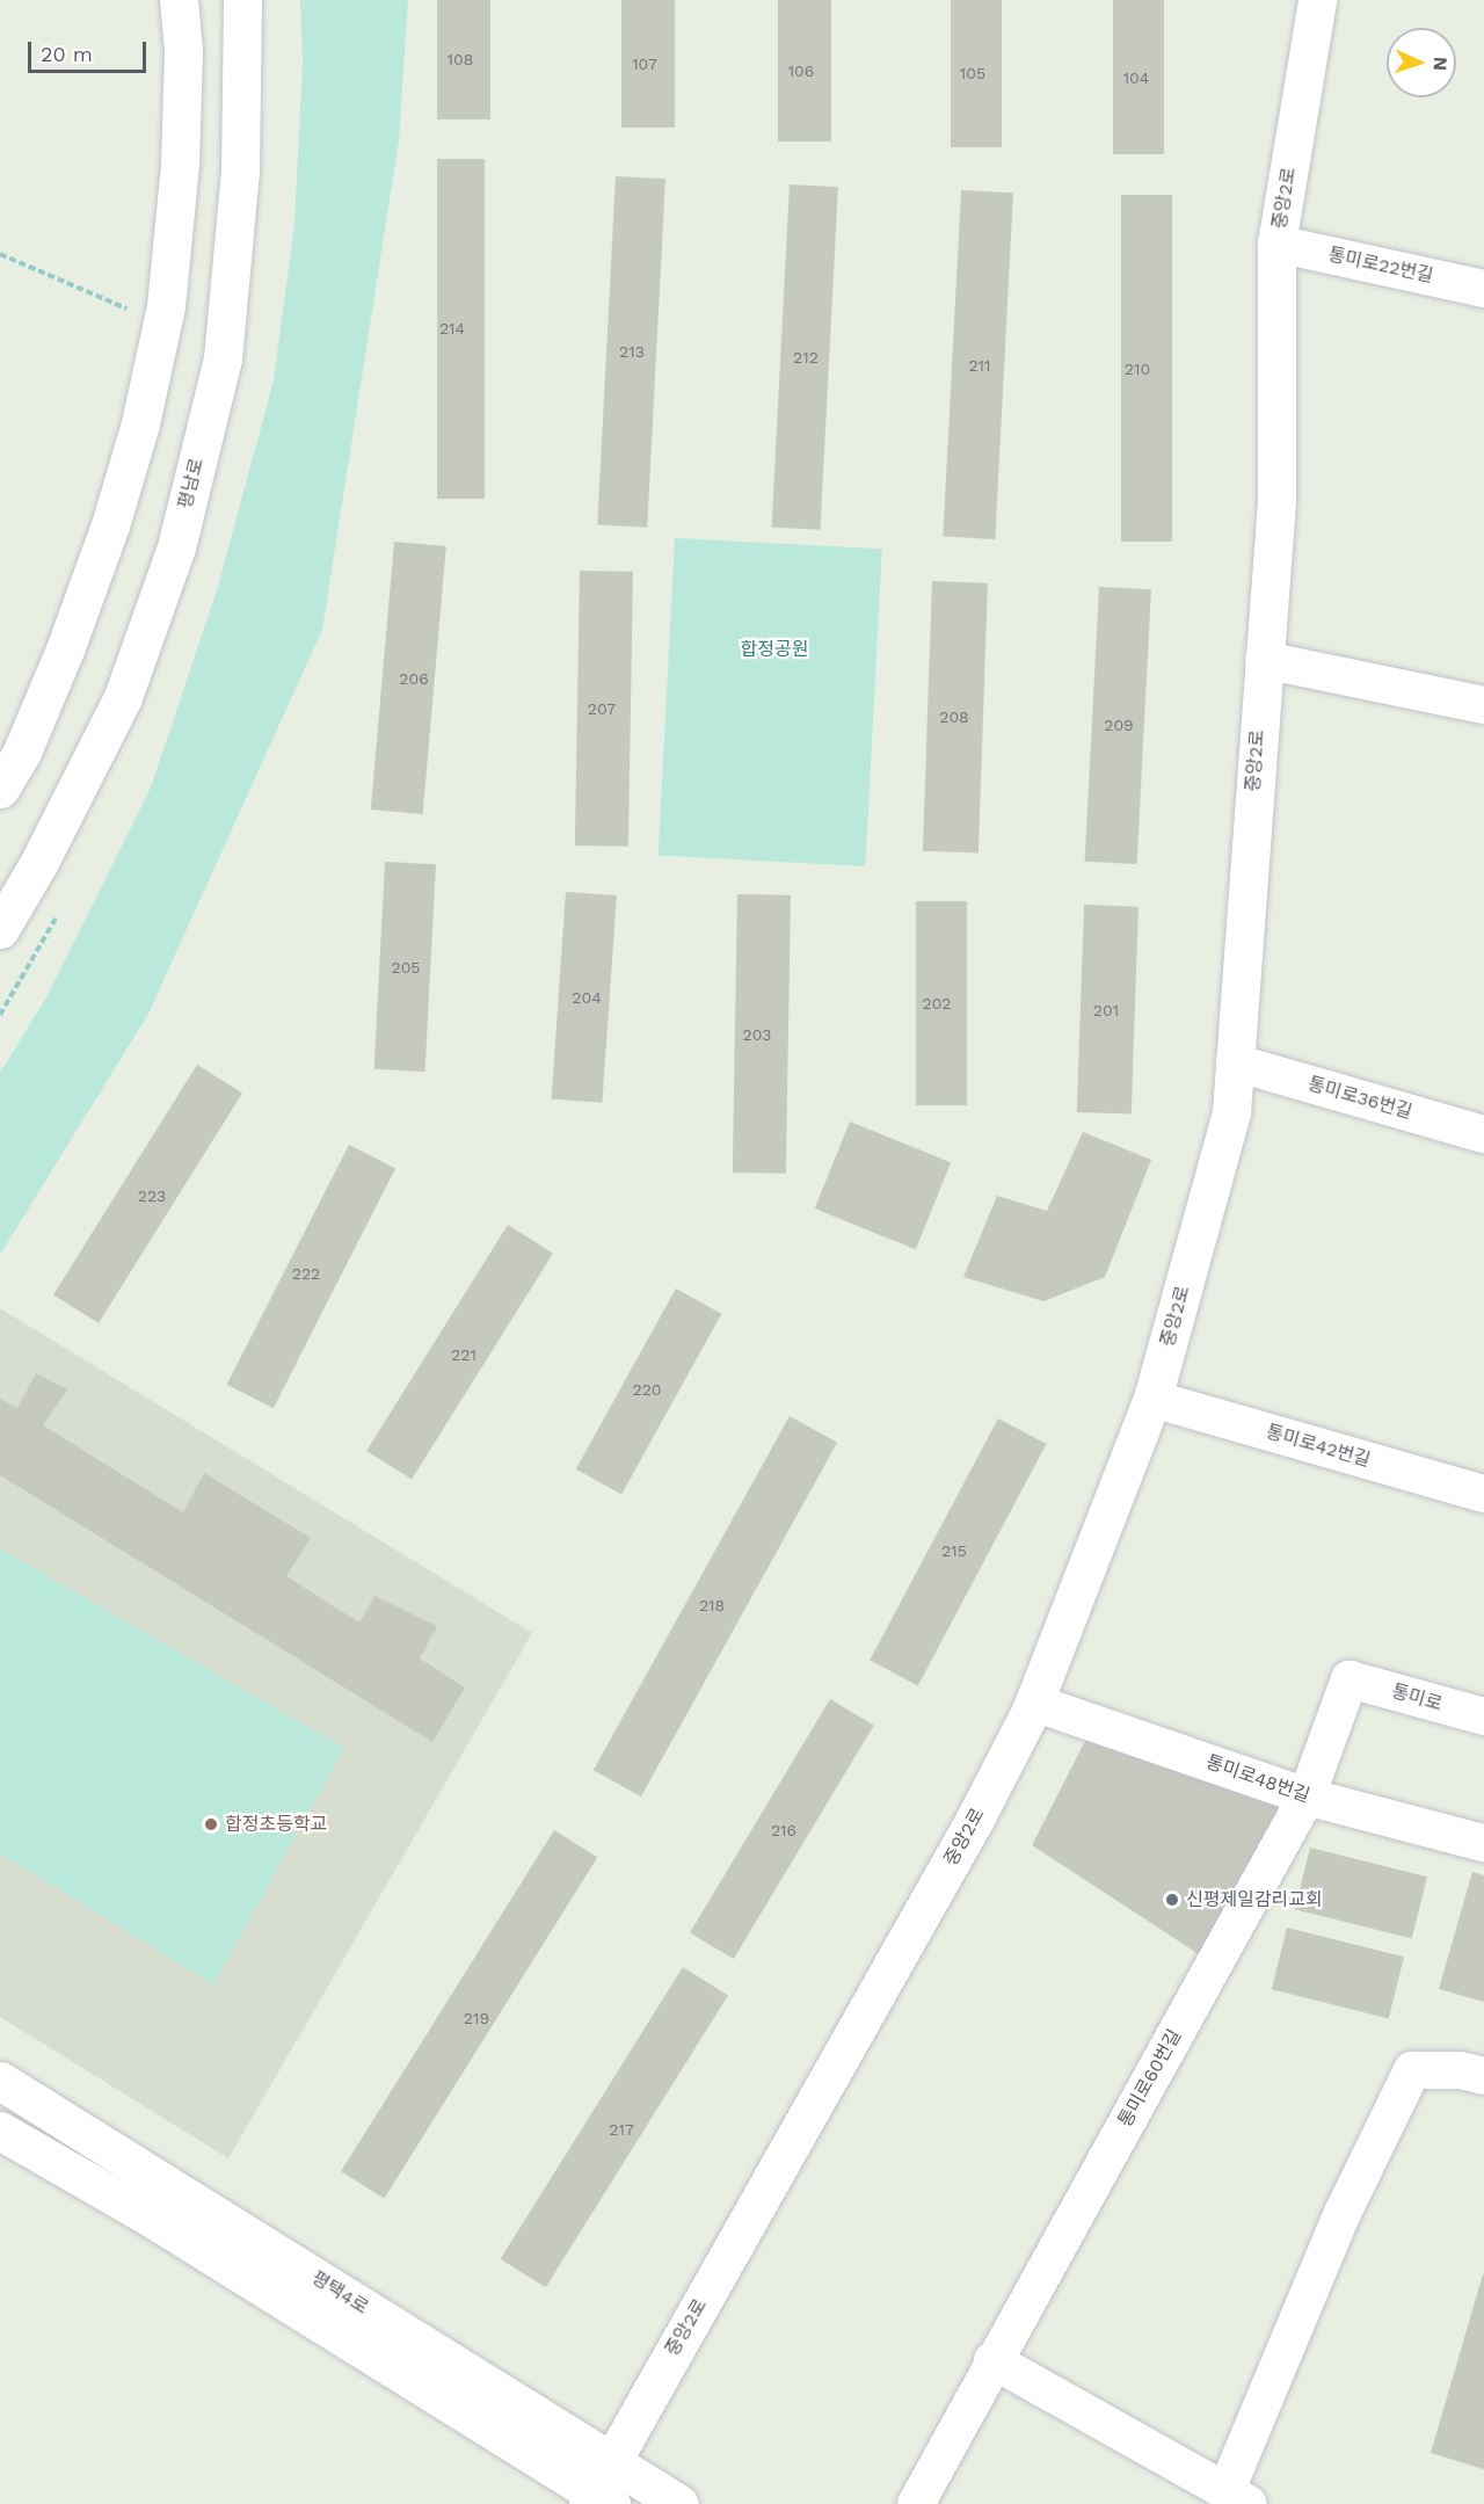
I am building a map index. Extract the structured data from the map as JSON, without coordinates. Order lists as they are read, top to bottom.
{
  "streets": {
    "street": [
      "중앙2로",
      "통미로22번길",
      "평남로",
      "통미로36번길",
      "통미로42번길",
      "통미로",
      "통미로48번길",
      "통미로60번길",
      "평택4로"
    ]
  },
  "crossings": [
    ["중앙2로", "통미로22번길"],
    ["중앙2로", "통미로36번길"],
    ["중앙2로", "통미로42번길"],
    ["중앙2로", "통미로48번길"],
    ["중앙2로", "평택4로"],
    ["통미로", "통미로60번길"],
    ["통미로48번길", "통미로60번길"]
  ],
  "parks": ["합정공원"],
  "places": ["합정초등학교", "신평제일감리교회"],
  "house_numbers": [
    "108",
    "107",
    "106",
    "105",
    "104",
    "214",
    "213",
    "212",
    "211",
    "210",
    "206",
    "207",
    "208",
    "209",
    "205",
    "204",
    "202",
    "201",
    "203",
    "223",
    "222",
    "221",
    "220",
    "215",
    "218",
    "216",
    "219",
    "217"
  ],
  "scale_bar": "20 m",
  "north": "right"
}
